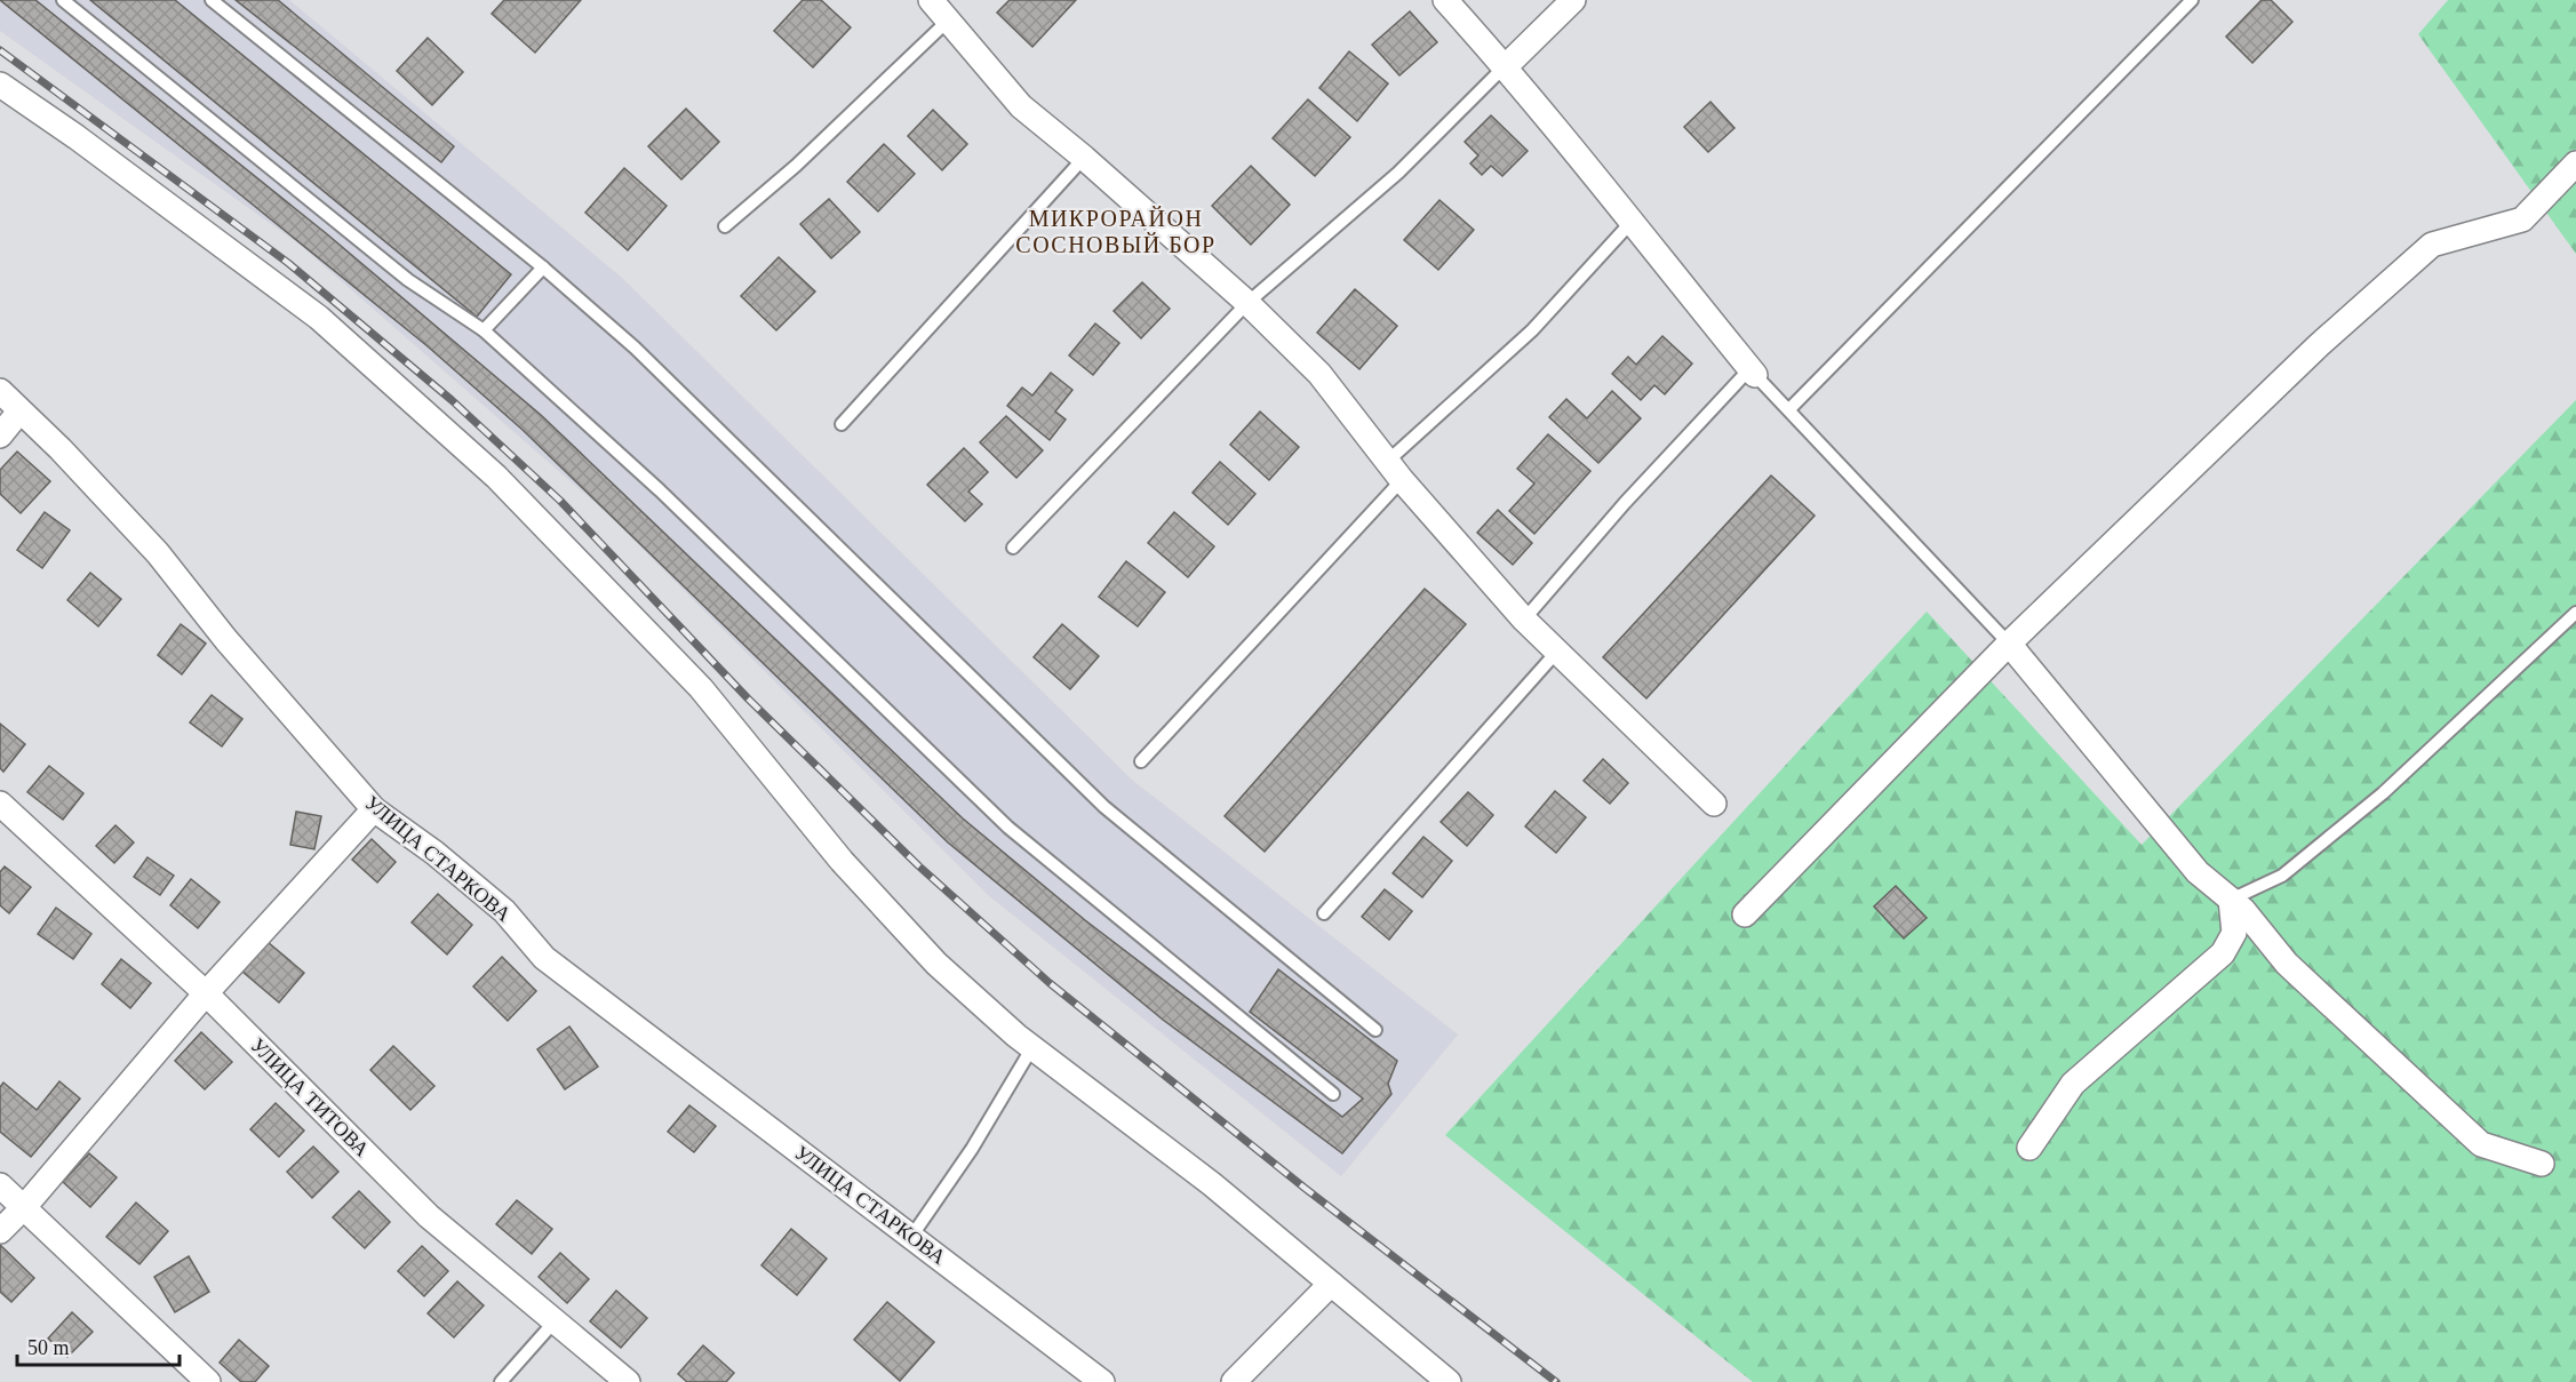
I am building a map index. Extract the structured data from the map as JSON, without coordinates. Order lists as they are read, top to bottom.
{
  "streets": {
    "street": ["УЛИЦА СТАРКОВА", "УЛИЦА ТИТОВА"]
  },
  "districts": ["МИКРОРАЙОН СОСНОВЫЙ БОР"],
  "scale_bar": "50 m"
}
